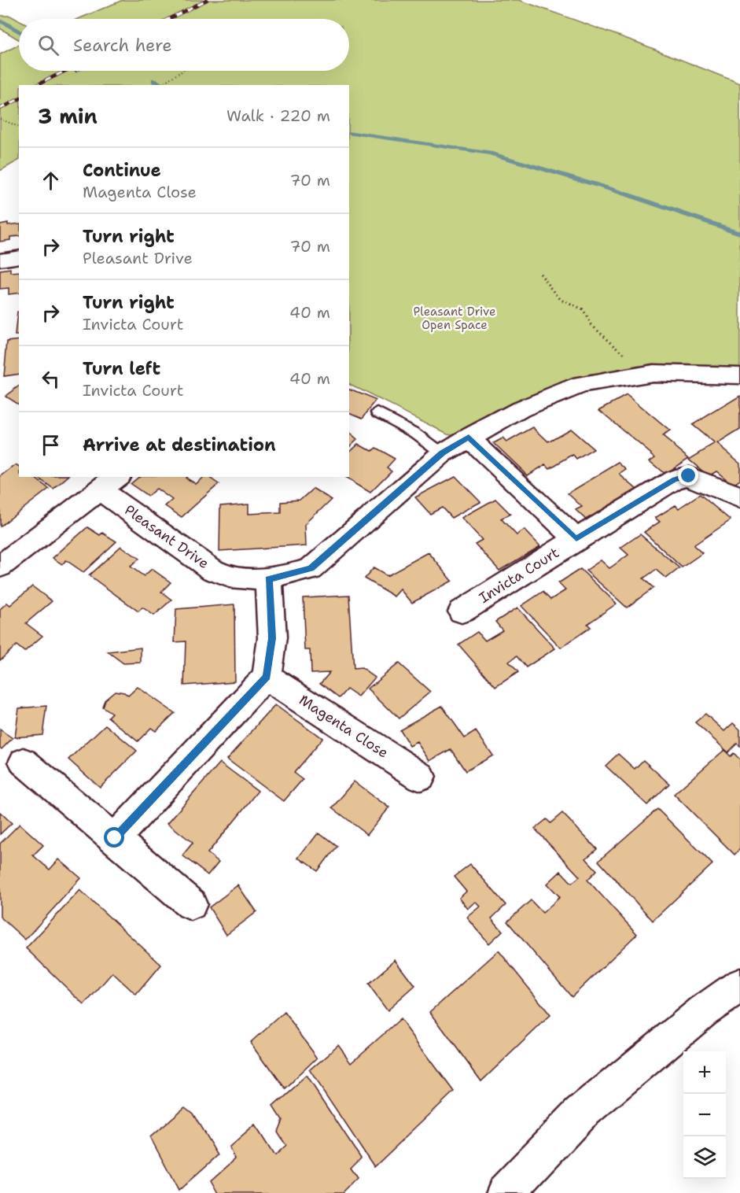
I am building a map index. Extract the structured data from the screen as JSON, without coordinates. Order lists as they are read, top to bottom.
{
  "streets": {
    "street": ["Pleasant Drive", "Invicta Court", "Magenta Close"]
  },
  "crossings": [
    ["Pleasant Drive", "Invicta Court"]
  ],
  "parks": ["Pleasant Drive Open Space"],
  "page": {
    "search": "Search here",
    "heading": ["3 min", "Walk · 220 m"],
    "list": [
      ["Continue", "Magenta Close", "70 m"],
      ["Turn right", "Pleasant Drive", "70 m"],
      ["Turn right", "Invicta Court", "40 m"],
      ["Turn left", "Invicta Court", "40 m"],
      "Arrive at destination"
    ],
    "map_buttons": ["+", "−"]
  }
}
